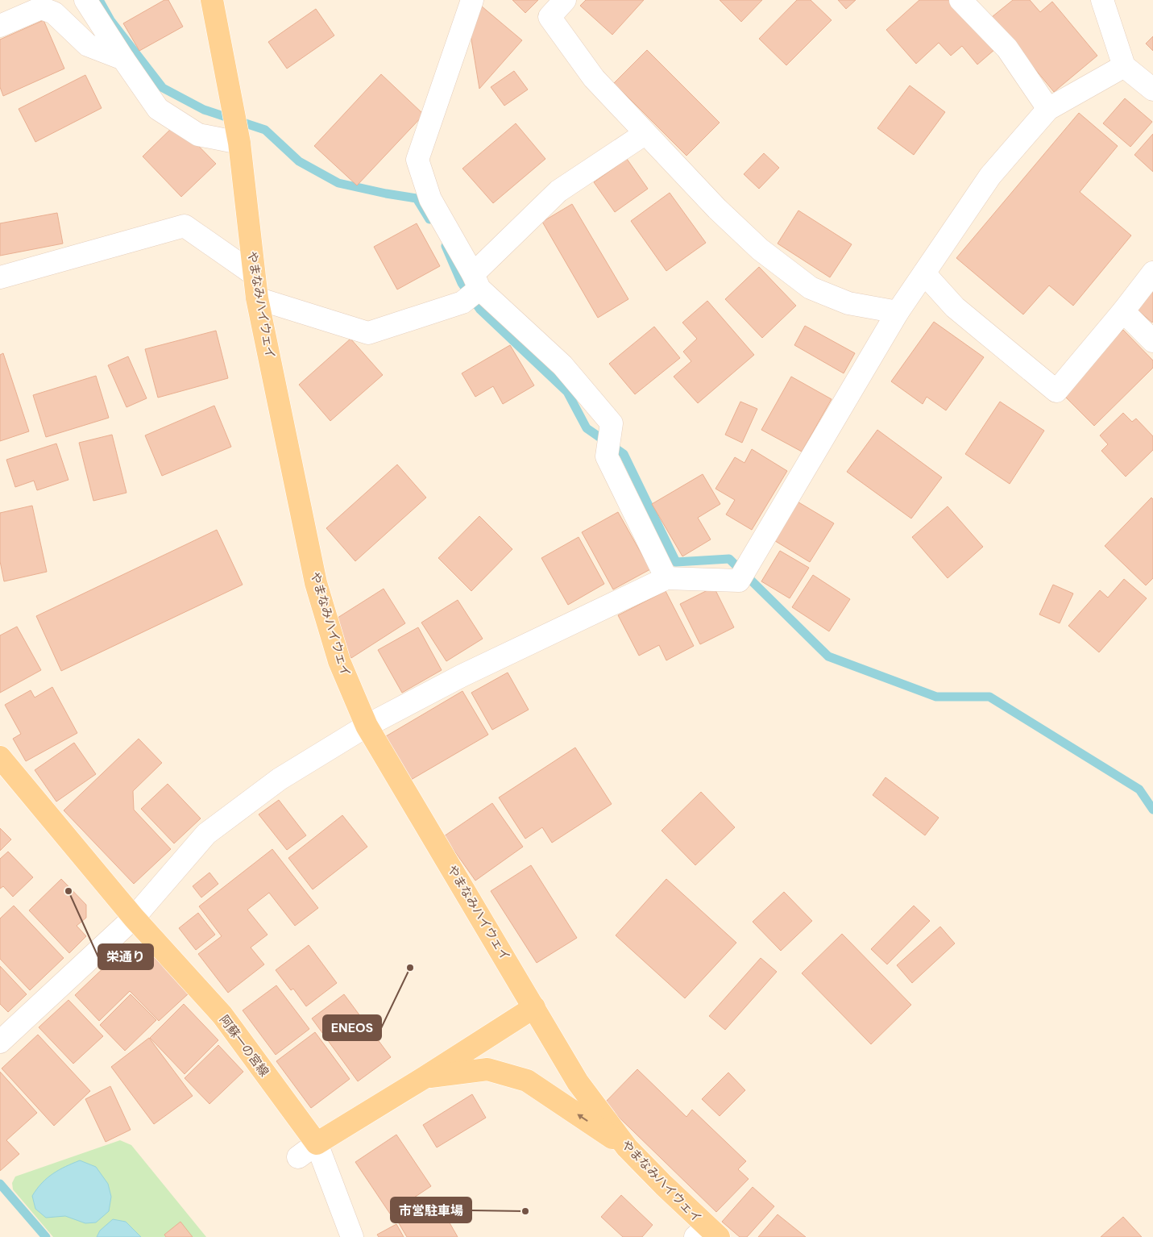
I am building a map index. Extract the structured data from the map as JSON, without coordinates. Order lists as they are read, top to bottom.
{
  "streets": {
    "main road": ["やまなみハイウェイ", "阿蘇一の宮線"]
  },
  "places": ["栄通り", "ENEOS", "市営駐車場"]
}
